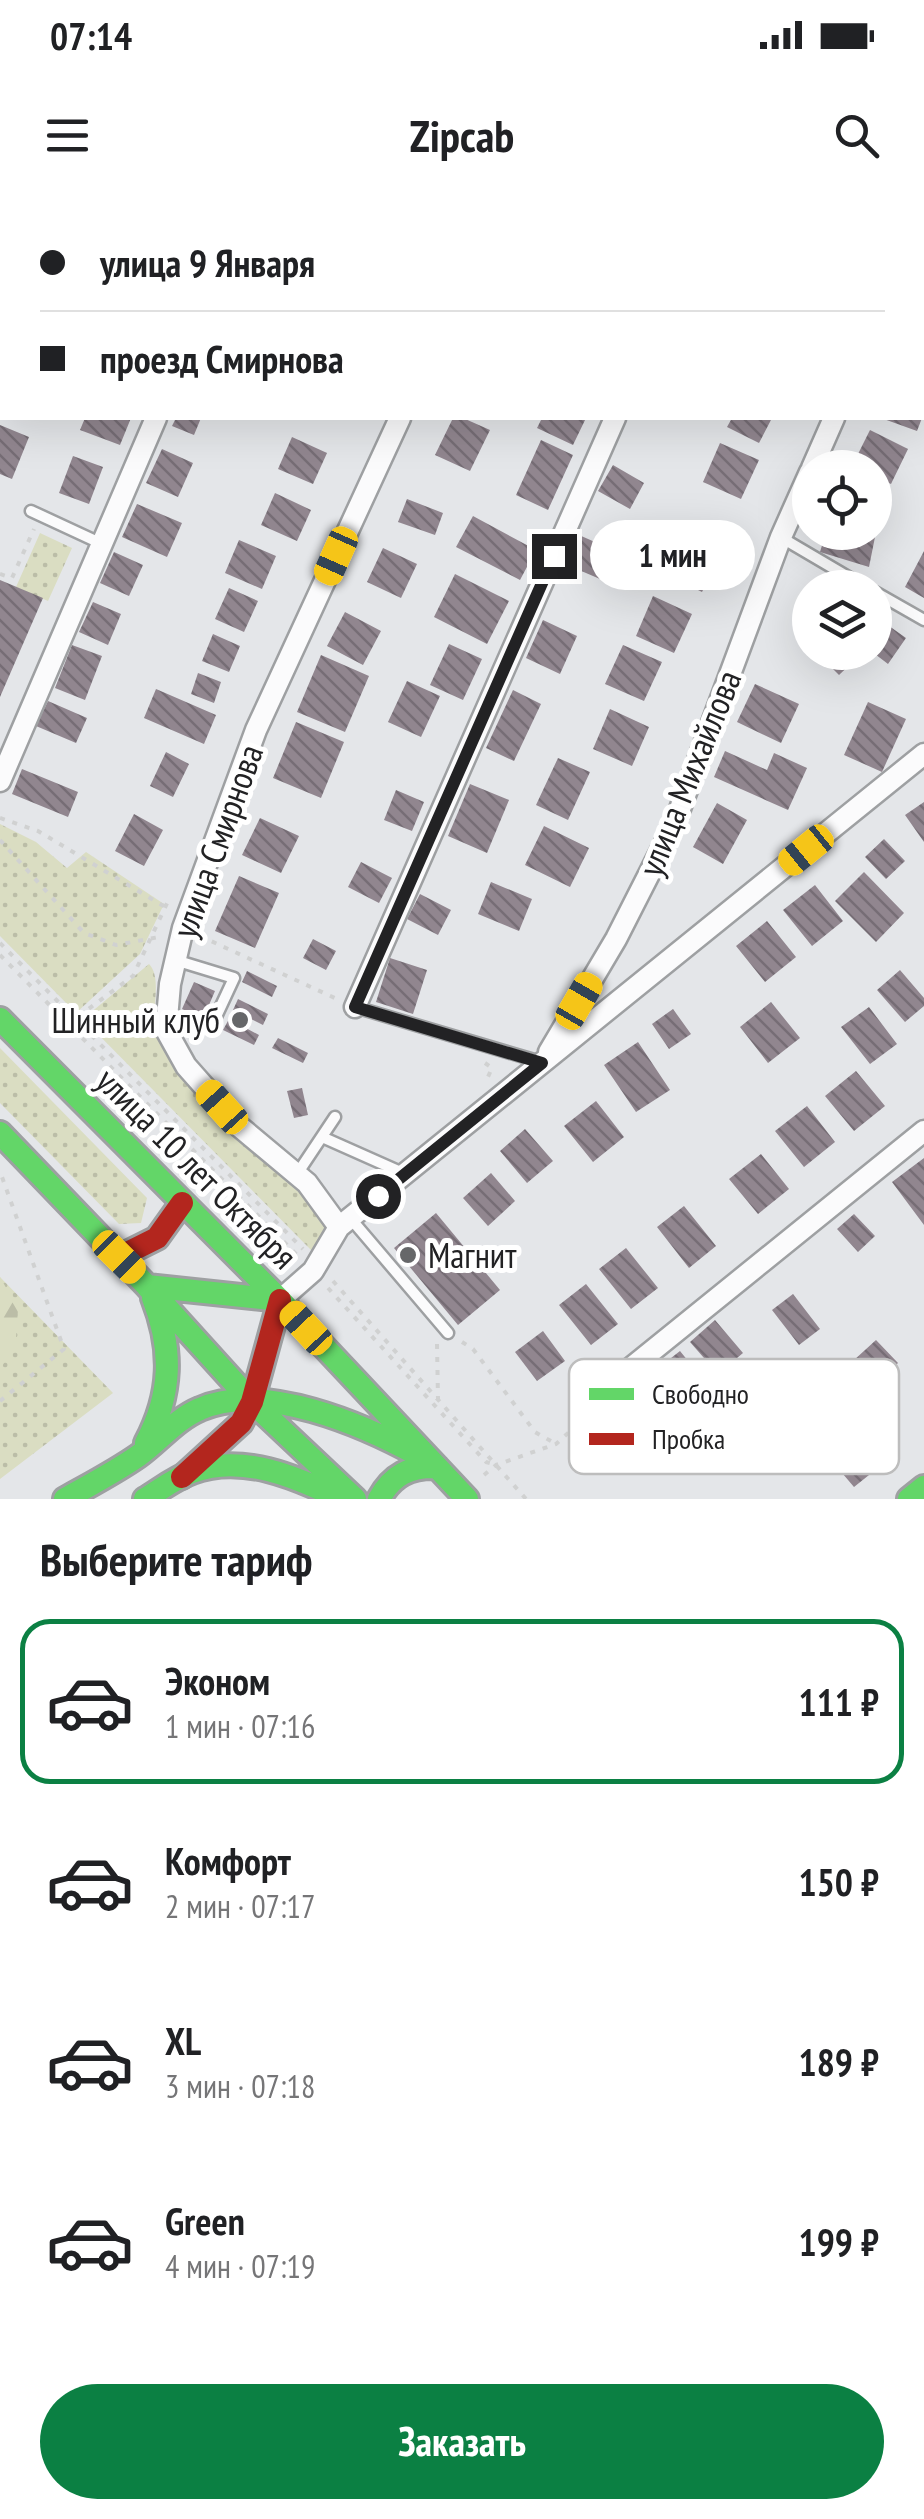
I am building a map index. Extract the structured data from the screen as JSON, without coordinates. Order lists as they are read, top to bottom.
{
  "streets": {
    "main road": ["улица 10 лет Октября"],
    "street": ["улица Михайлова", "улица Смирнова"]
  },
  "places": ["Шинный клуб", "Магнит"],
  "legend": ["Свободно", "Пробка"],
  "page": {
    "status": "07:14",
    "header": "Zipcab",
    "banner": ["улица 9 Января", "проезд Смирнова"],
    "bubble": "1 мин",
    "heading": "Выберите тариф",
    "list": [
      {
        "name": "Эконом",
        "note": "1 мин · 07:16",
        "value": "111 ₽"
      },
      {
        "name": "Комфорт",
        "note": "2 мин · 07:17",
        "value": "150 ₽"
      },
      {
        "name": "XL",
        "note": "3 мин · 07:18",
        "value": "189 ₽"
      },
      {
        "name": "Green",
        "note": "4 мин · 07:19",
        "value": "199 ₽"
      }
    ],
    "buttons": "Заказать"
  }
}
